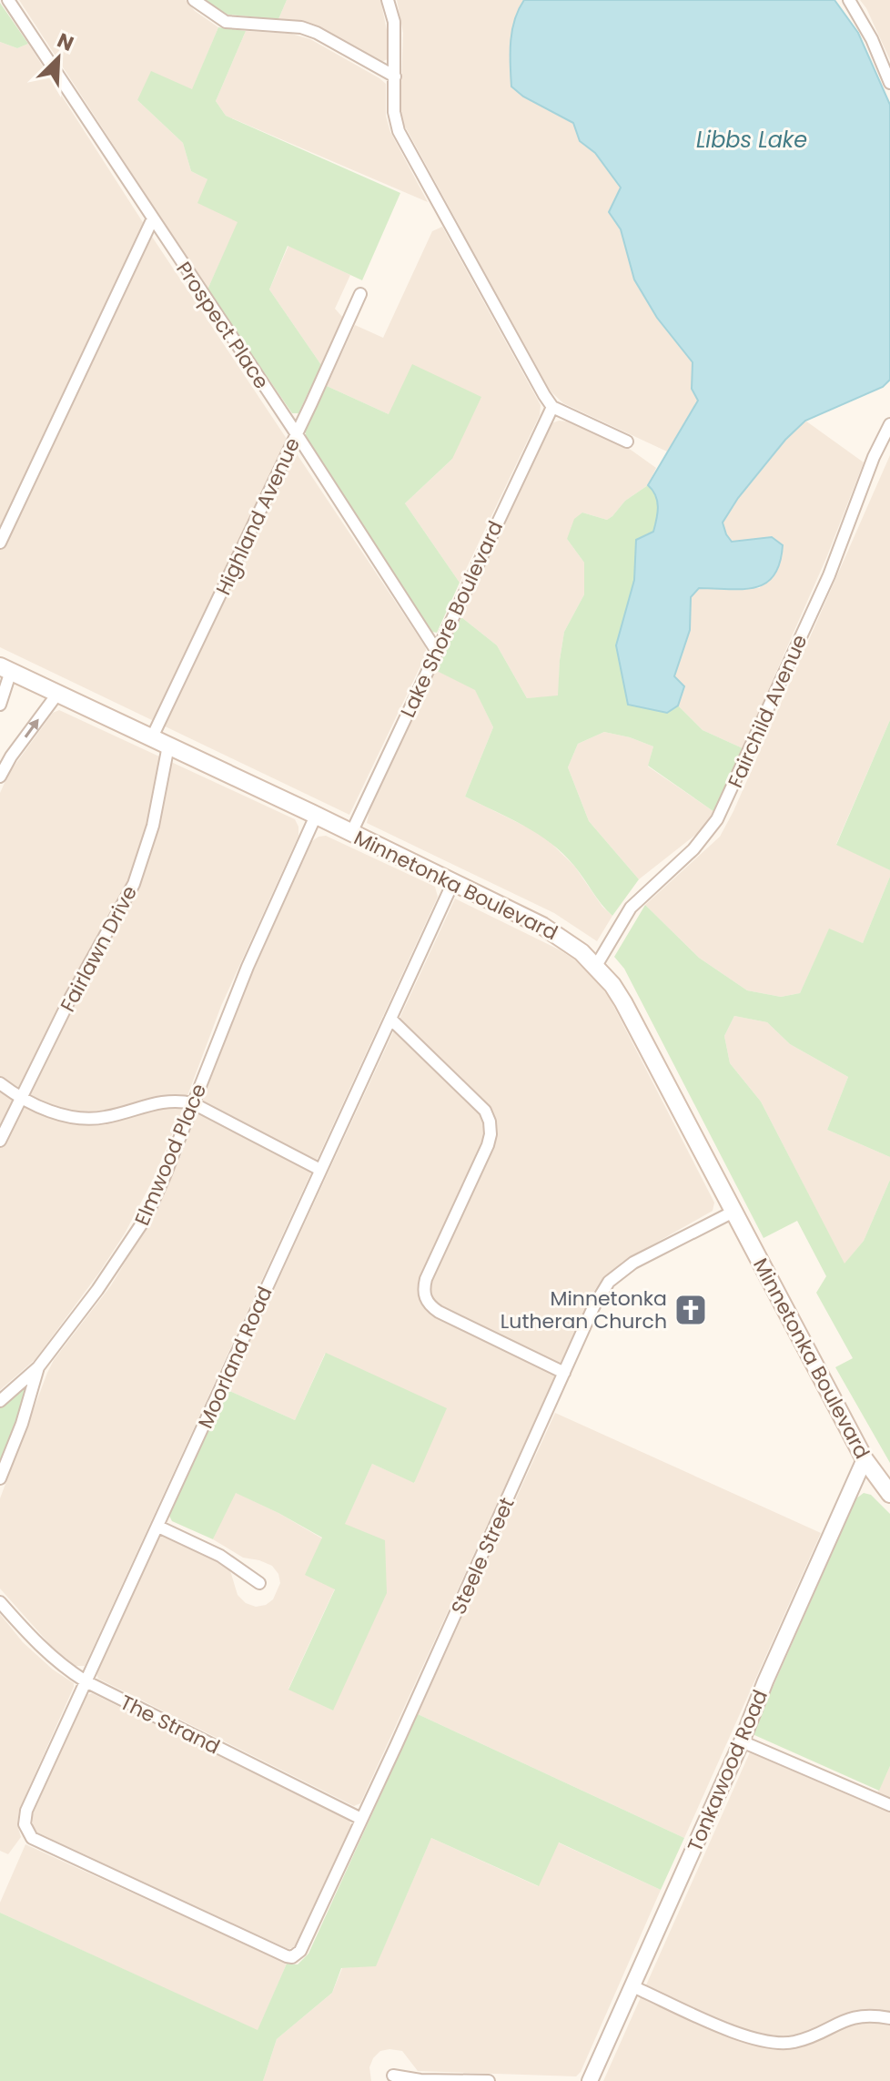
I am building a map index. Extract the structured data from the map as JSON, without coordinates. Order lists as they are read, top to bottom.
{
  "streets": {
    "main road": ["Minnetonka Boulevard"],
    "street": [
      "Prospect Place",
      "Highland Avenue",
      "Lake Shore Boulevard",
      "Fairchild Avenue",
      "Fairlawn Drive",
      "Elmwood Place",
      "Moorland Road",
      "Steele Street",
      "The Strand",
      "Tonkawood Road"
    ]
  },
  "crossings": [
    ["Prospect Place", "Highland Avenue"],
    ["Prospect Place", "Lake Shore Boulevard"],
    ["Highland Avenue", "Minnetonka Boulevard"],
    ["Lake Shore Boulevard", "Minnetonka Boulevard"],
    ["Fairchild Avenue", "Minnetonka Boulevard"],
    ["Minnetonka Boulevard", "Fairlawn Drive"],
    ["Minnetonka Boulevard", "Elmwood Place"],
    ["Minnetonka Boulevard", "Moorland Road"],
    ["Minnetonka Boulevard", "Steele Street"],
    ["Minnetonka Boulevard", "Tonkawood Road"],
    ["Moorland Road", "Steele Street"],
    ["Moorland Road", "The Strand"],
    ["Steele Street", "The Strand"]
  ],
  "water": ["Libbs Lake"],
  "places": {
    "church": ["Minnetonka Lutheran Church"]
  },
  "north": "top right"
}
